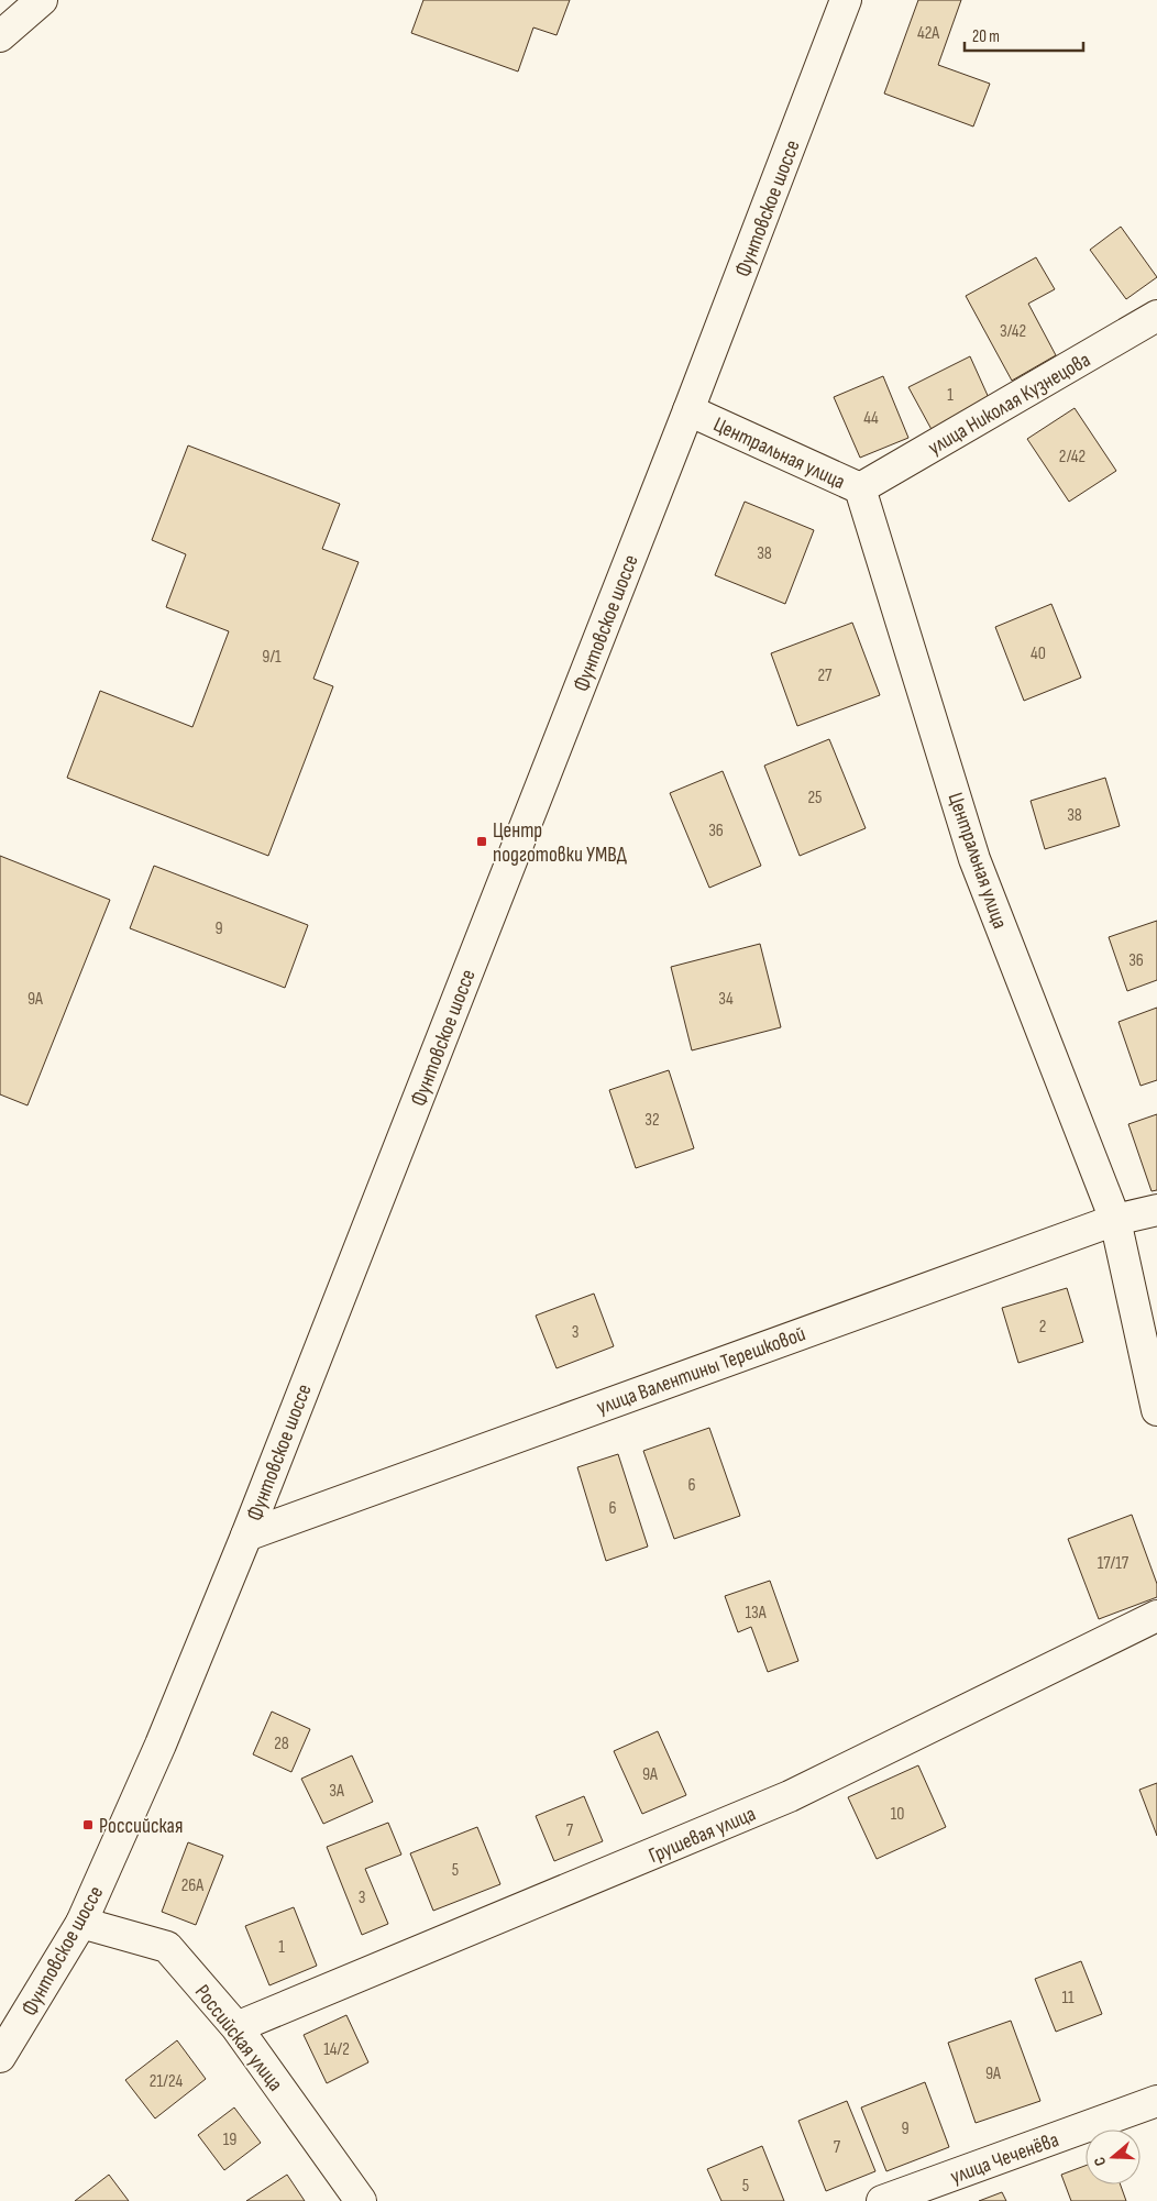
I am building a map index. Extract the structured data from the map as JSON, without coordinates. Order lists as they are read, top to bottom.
{
  "streets": {
    "street": [
      "Фунтовское шоссе",
      "улица Николая Кузнецова",
      "Центральная улица",
      "улица Валентины Терешковой",
      "Грушевая улица",
      "Российская улица",
      "улица Чеченёва"
    ]
  },
  "crossings": [
    ["Фунтовское шоссе", "Центральная улица"],
    ["Фунтовское шоссе", "улица Валентины Терешковой"],
    ["Фунтовское шоссе", "Российская улица"],
    ["улица Николая Кузнецова", "Центральная улица"],
    ["Центральная улица", "улица Валентины Терешковой"],
    ["Грушевая улица", "Российская улица"]
  ],
  "places": {
    "transit": ["Центр подготовки УМВД", "Российская"]
  },
  "house_numbers": [
    "42А",
    "3/42",
    "1",
    "44",
    "2/42",
    "38",
    "40",
    "9/1",
    "27",
    "25",
    "38",
    "36",
    "9",
    "36",
    "9А",
    "34",
    "32",
    "2",
    "3",
    "6",
    "6",
    "17/17",
    "13А",
    "28",
    "9А",
    "3А",
    "10",
    "7",
    "5",
    "26А",
    "3",
    "1",
    "11",
    "14/2",
    "9А",
    "21/24",
    "9",
    "19",
    "7",
    "5"
  ],
  "scale_bar": "20 m",
  "north": "left"
}
